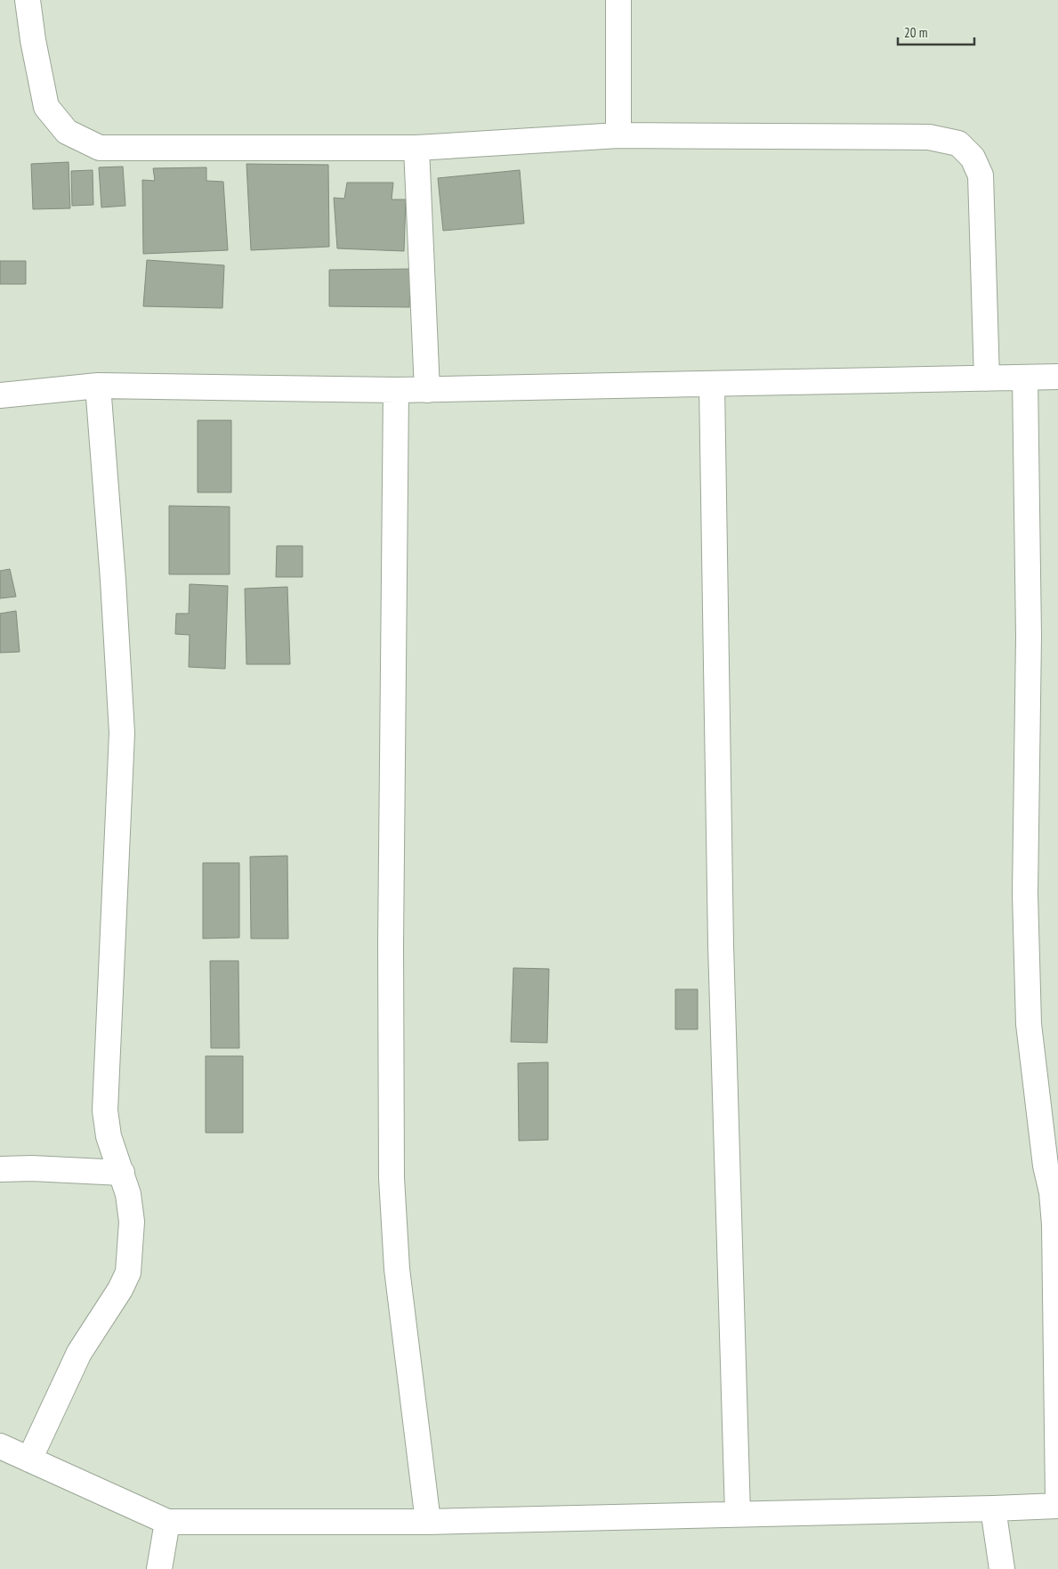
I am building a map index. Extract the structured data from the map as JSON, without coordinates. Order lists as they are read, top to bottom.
{
  "scale_bar": "20 m"
}
